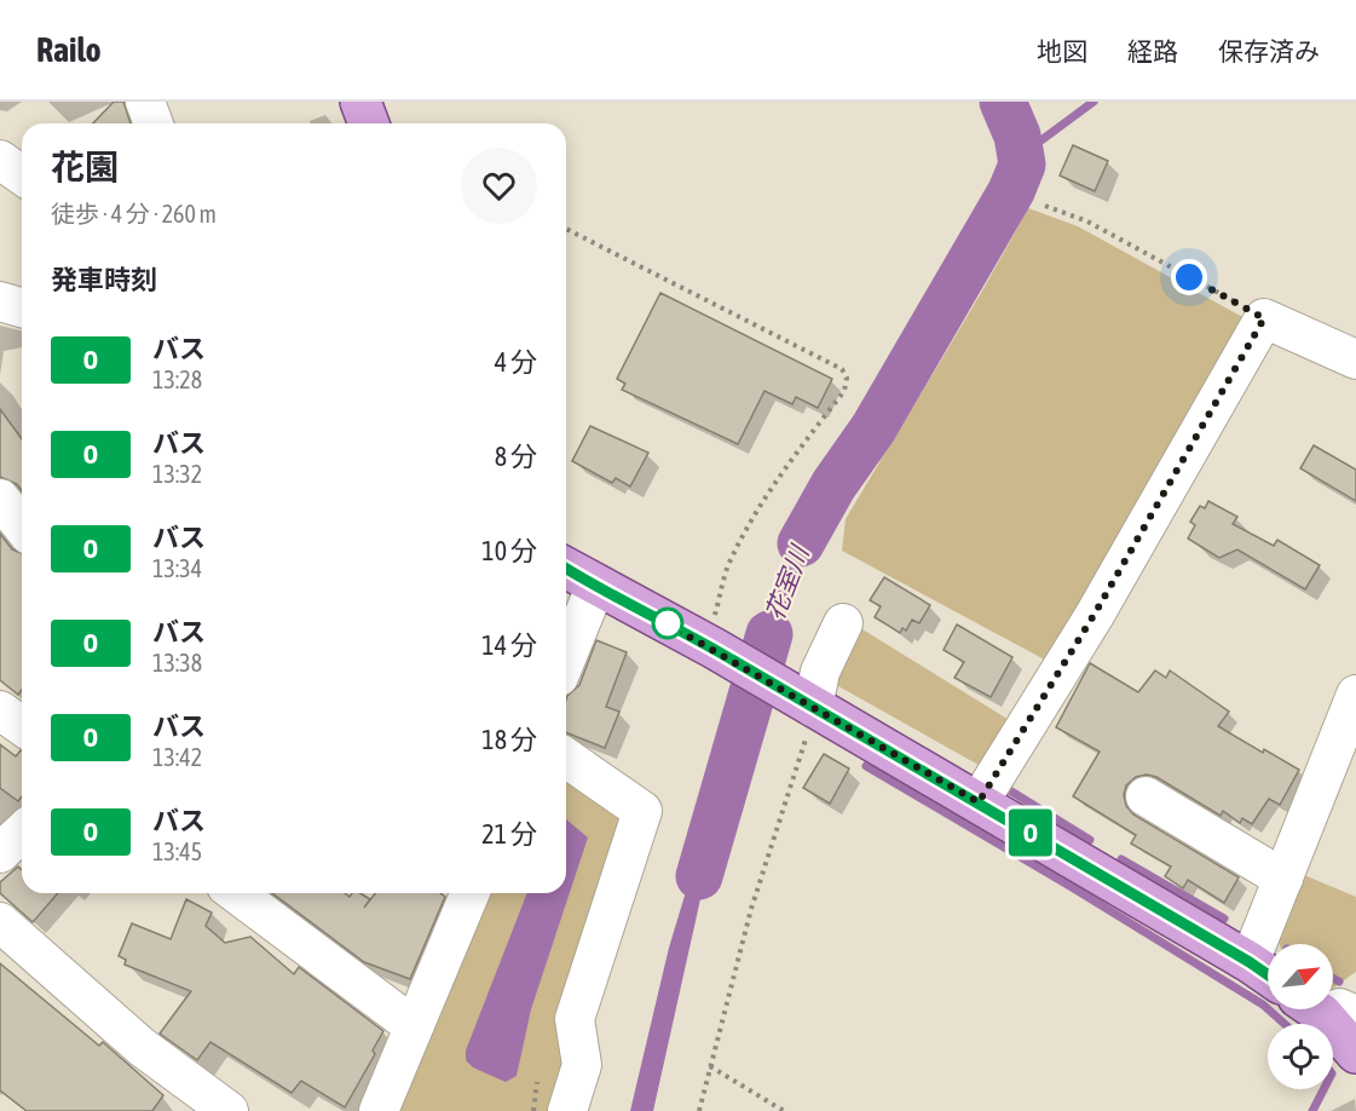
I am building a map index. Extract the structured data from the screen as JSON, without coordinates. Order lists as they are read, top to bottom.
{
  "water": ["花室川"],
  "lines": ["bus line O"],
  "north": "top right",
  "page": {
    "header": "Railo",
    "nav": ["地図", "経路", "保存済み"],
    "on_map": "O",
    "heading": [
      ["花園", "徒歩 · 4 分 · 260 m"],
      "発車時刻"
    ],
    "list": [
      {
        "mark": "O",
        "name": "バス",
        "note": "13:28",
        "value": "4 分"
      },
      {
        "mark": "O",
        "name": "バス",
        "note": "13:32",
        "value": "8 分"
      },
      {
        "mark": "O",
        "name": "バス",
        "note": "13:34",
        "value": "10 分"
      },
      {
        "mark": "O",
        "name": "バス",
        "note": "13:38",
        "value": "14 分"
      },
      {
        "mark": "O",
        "name": "バス",
        "note": "13:42",
        "value": "18 分"
      },
      {
        "mark": "O",
        "name": "バス",
        "note": "13:45",
        "value": "21 分"
      }
    ]
  }
}
